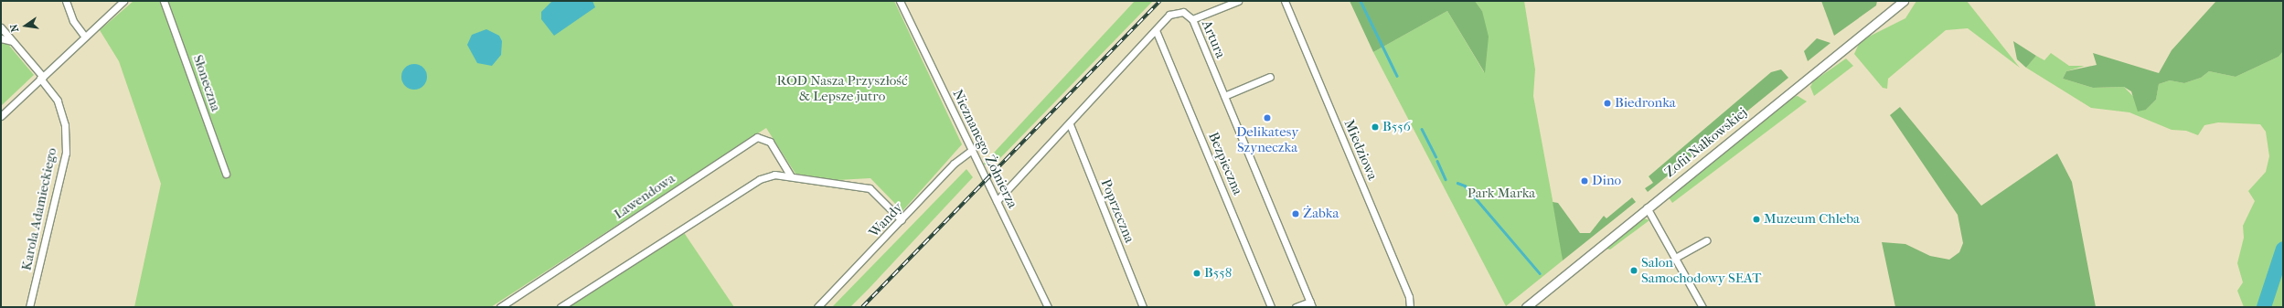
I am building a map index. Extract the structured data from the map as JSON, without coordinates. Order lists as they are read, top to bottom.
{
  "streets": {
    "street": [
      "Artura",
      "Słoneczna",
      "Zofii Nałkowskiej",
      "Nieznanego Żołnierza",
      "Miedziowa",
      "Bezpieczna",
      "Lawendowa",
      "Karola Adamieckiego",
      "Poprzeczna",
      "Wandy"
    ]
  },
  "crossings": [
    ["Artura", "Nieznanego Żołnierza"],
    ["Artura", "Bezpieczna"],
    ["Artura", "Poprzeczna"],
    ["Nieznanego Żołnierza", "Wandy"]
  ],
  "parks": ["ROD Nasza Przyszłość & Lepsze jutro", "Park Marka"],
  "places": [
    "Biedronka",
    "Delikatesy Szyneczka",
    "B556",
    "Dino",
    "Żabka",
    "Muzeum Chleba",
    "Salon Samochodowy SEAT",
    "B558"
  ],
  "north": "left"
}
